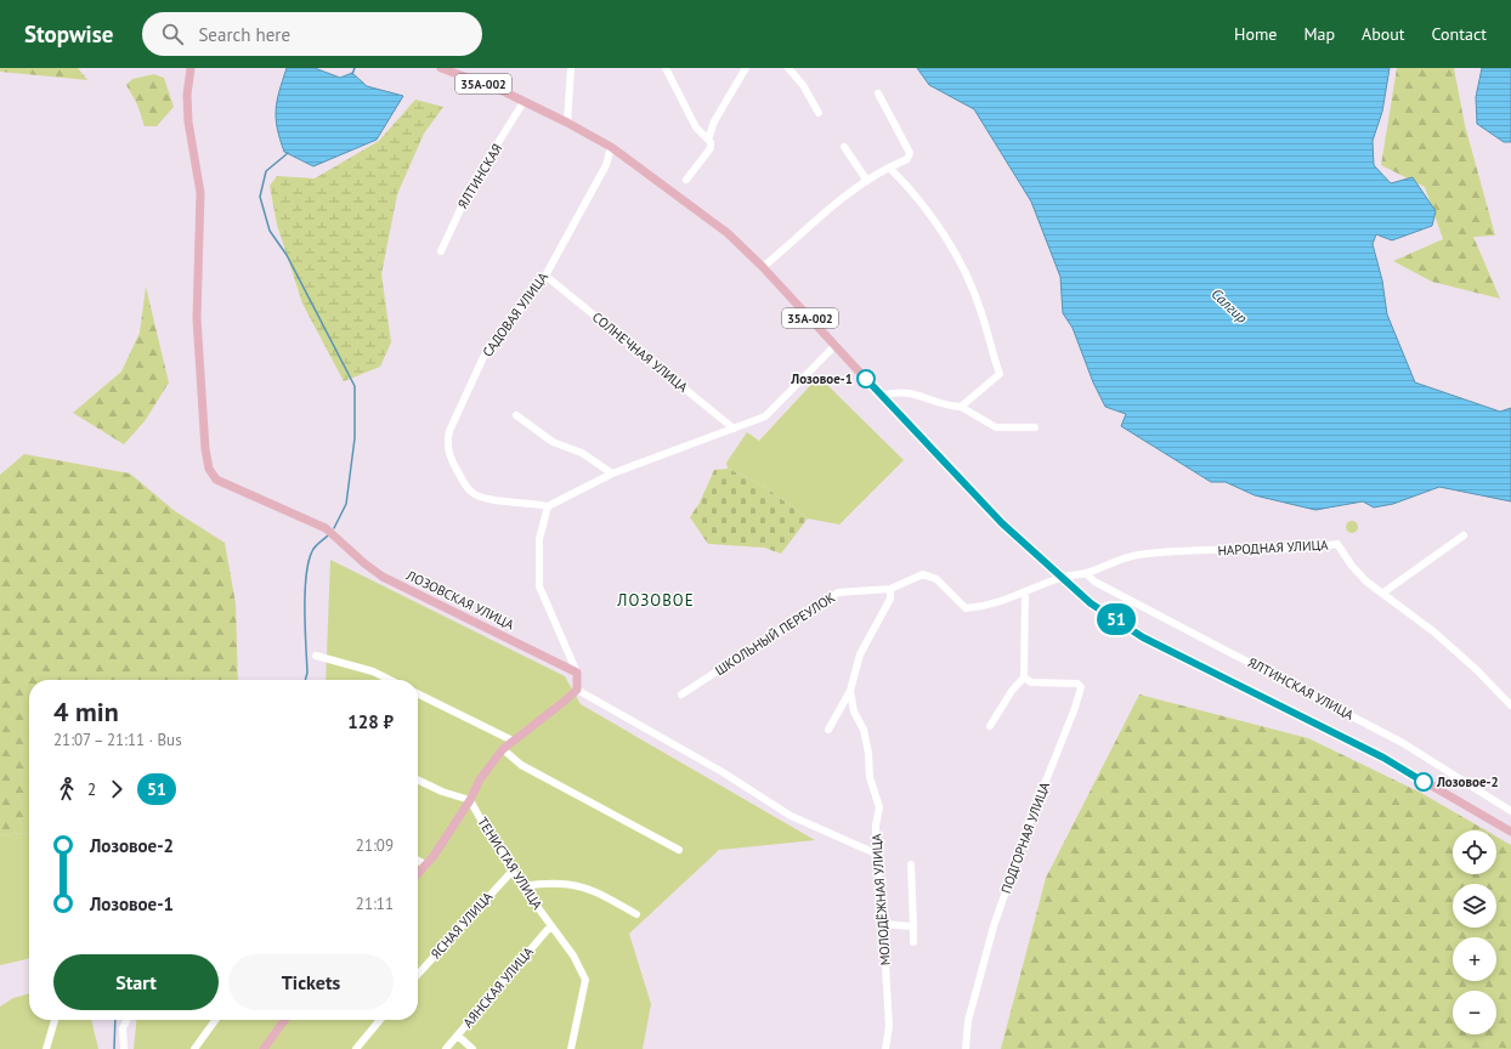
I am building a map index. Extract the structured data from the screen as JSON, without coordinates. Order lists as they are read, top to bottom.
{
  "streets": {
    "main road": ["35А-002", "ЛОЗОВСКАЯ УЛИЦА"],
    "street": [
      "ЯЛТИНСКАЯ",
      "САДОВАЯ УЛИЦА",
      "СОЛНЕЧНАЯ УЛИЦА",
      "НАРОДНАЯ УЛИЦА",
      "ШКОЛЬНЫЙ ПЕРЕУЛОК",
      "ЯЛТИНСКАЯ УЛИЦА",
      "ПОДГОРНАЯ УЛИЦА",
      "ТЕНИСТАЯ УЛИЦА",
      "МОЛОДЁЖНАЯ УЛИЦА",
      "ЯСНАЯ УЛИЦА",
      "АЯНСКАЯ УЛИЦА"
    ]
  },
  "crossings": [
    ["35А-002", "ЯЛТИНСКАЯ"],
    ["35А-002", "САДОВАЯ УЛИЦА"],
    ["35А-002", "НАРОДНАЯ УЛИЦА"],
    ["САДОВАЯ УЛИЦА", "СОЛНЕЧНАЯ УЛИЦА"],
    ["НАРОДНАЯ УЛИЦА", "ШКОЛЬНЫЙ ПЕРЕУЛОК"],
    ["НАРОДНАЯ УЛИЦА", "ЯЛТИНСКАЯ УЛИЦА"],
    ["ШКОЛЬНЫЙ ПЕРЕУЛОК", "МОЛОДЁЖНАЯ УЛИЦА"],
    ["ТЕНИСТАЯ УЛИЦА", "ЯСНАЯ УЛИЦА"],
    ["ТЕНИСТАЯ УЛИЦА", "АЯНСКАЯ УЛИЦА"]
  ],
  "districts": ["ЛОЗОВОЕ"],
  "water": ["Салгир"],
  "places": ["Лозовое-1", "Лозовое-2"],
  "lines": ["bus line 51"],
  "page": {
    "header": "Stopwise",
    "search": "Search here",
    "nav": [
      "Home",
      "Map",
      "About",
      "Contact"
    ],
    "on_map": "51",
    "heading": ["4 min", "21:07 – 21:11 · Bus", "128 ₽"],
    "legs": ["2", "51"],
    "list": [
      {
        "name": "Лозовое-2",
        "value": "21:09"
      },
      {
        "name": "Лозовое-1",
        "value": "21:11"
      }
    ],
    "map_buttons": ["+", "−"],
    "buttons": ["Start", "Tickets"]
  }
}
